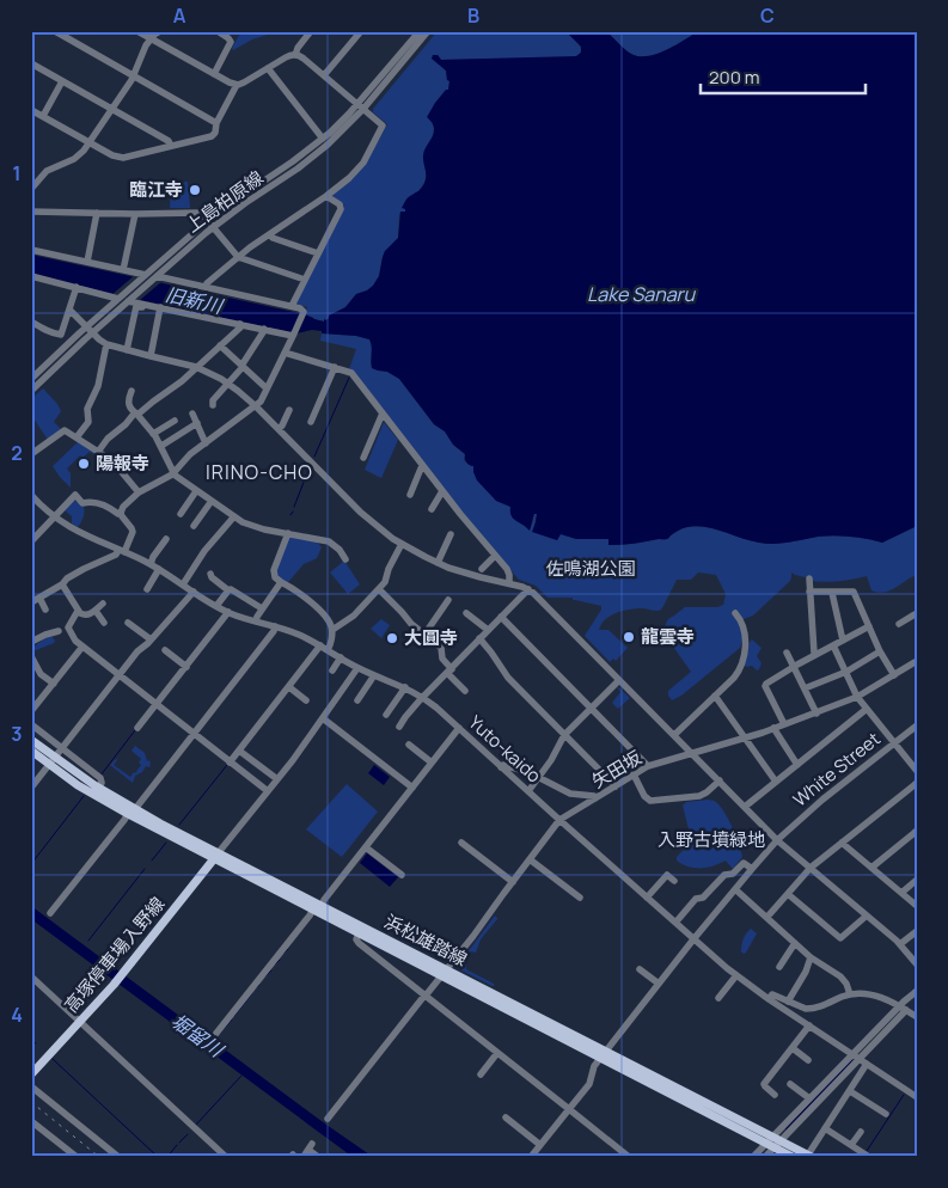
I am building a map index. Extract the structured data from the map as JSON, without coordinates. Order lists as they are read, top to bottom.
{
  "streets": {
    "main road": ["浜松雄踏線", "高塚停車場入野線"],
    "street": [
      "上島柏原線",
      "Yuto-kaido",
      "矢田坂",
      "White Street"
    ]
  },
  "crossings": [
    ["Yuto-kaido", "矢田坂"],
    ["Yuto-kaido", "White Street"],
    ["White Street", "浜松雄踏線"],
    ["浜松雄踏線", "高塚停車場入野線"]
  ],
  "districts": ["IRINO-CHO"],
  "water": ["Lake Sanaru", "旧新川", "堀留川"],
  "parks": ["佐鳴湖公園", "入野古墳緑地"],
  "places": [
    "臨江寺",
    "陽報寺",
    "龍雲寺",
    "大圓寺"
  ],
  "scale_bar": "200 m",
  "grid": {
    "columns": ["A", "B", "C"],
    "rows": [
      "1",
      "2",
      "3",
      "4"
    ]
  }
}
